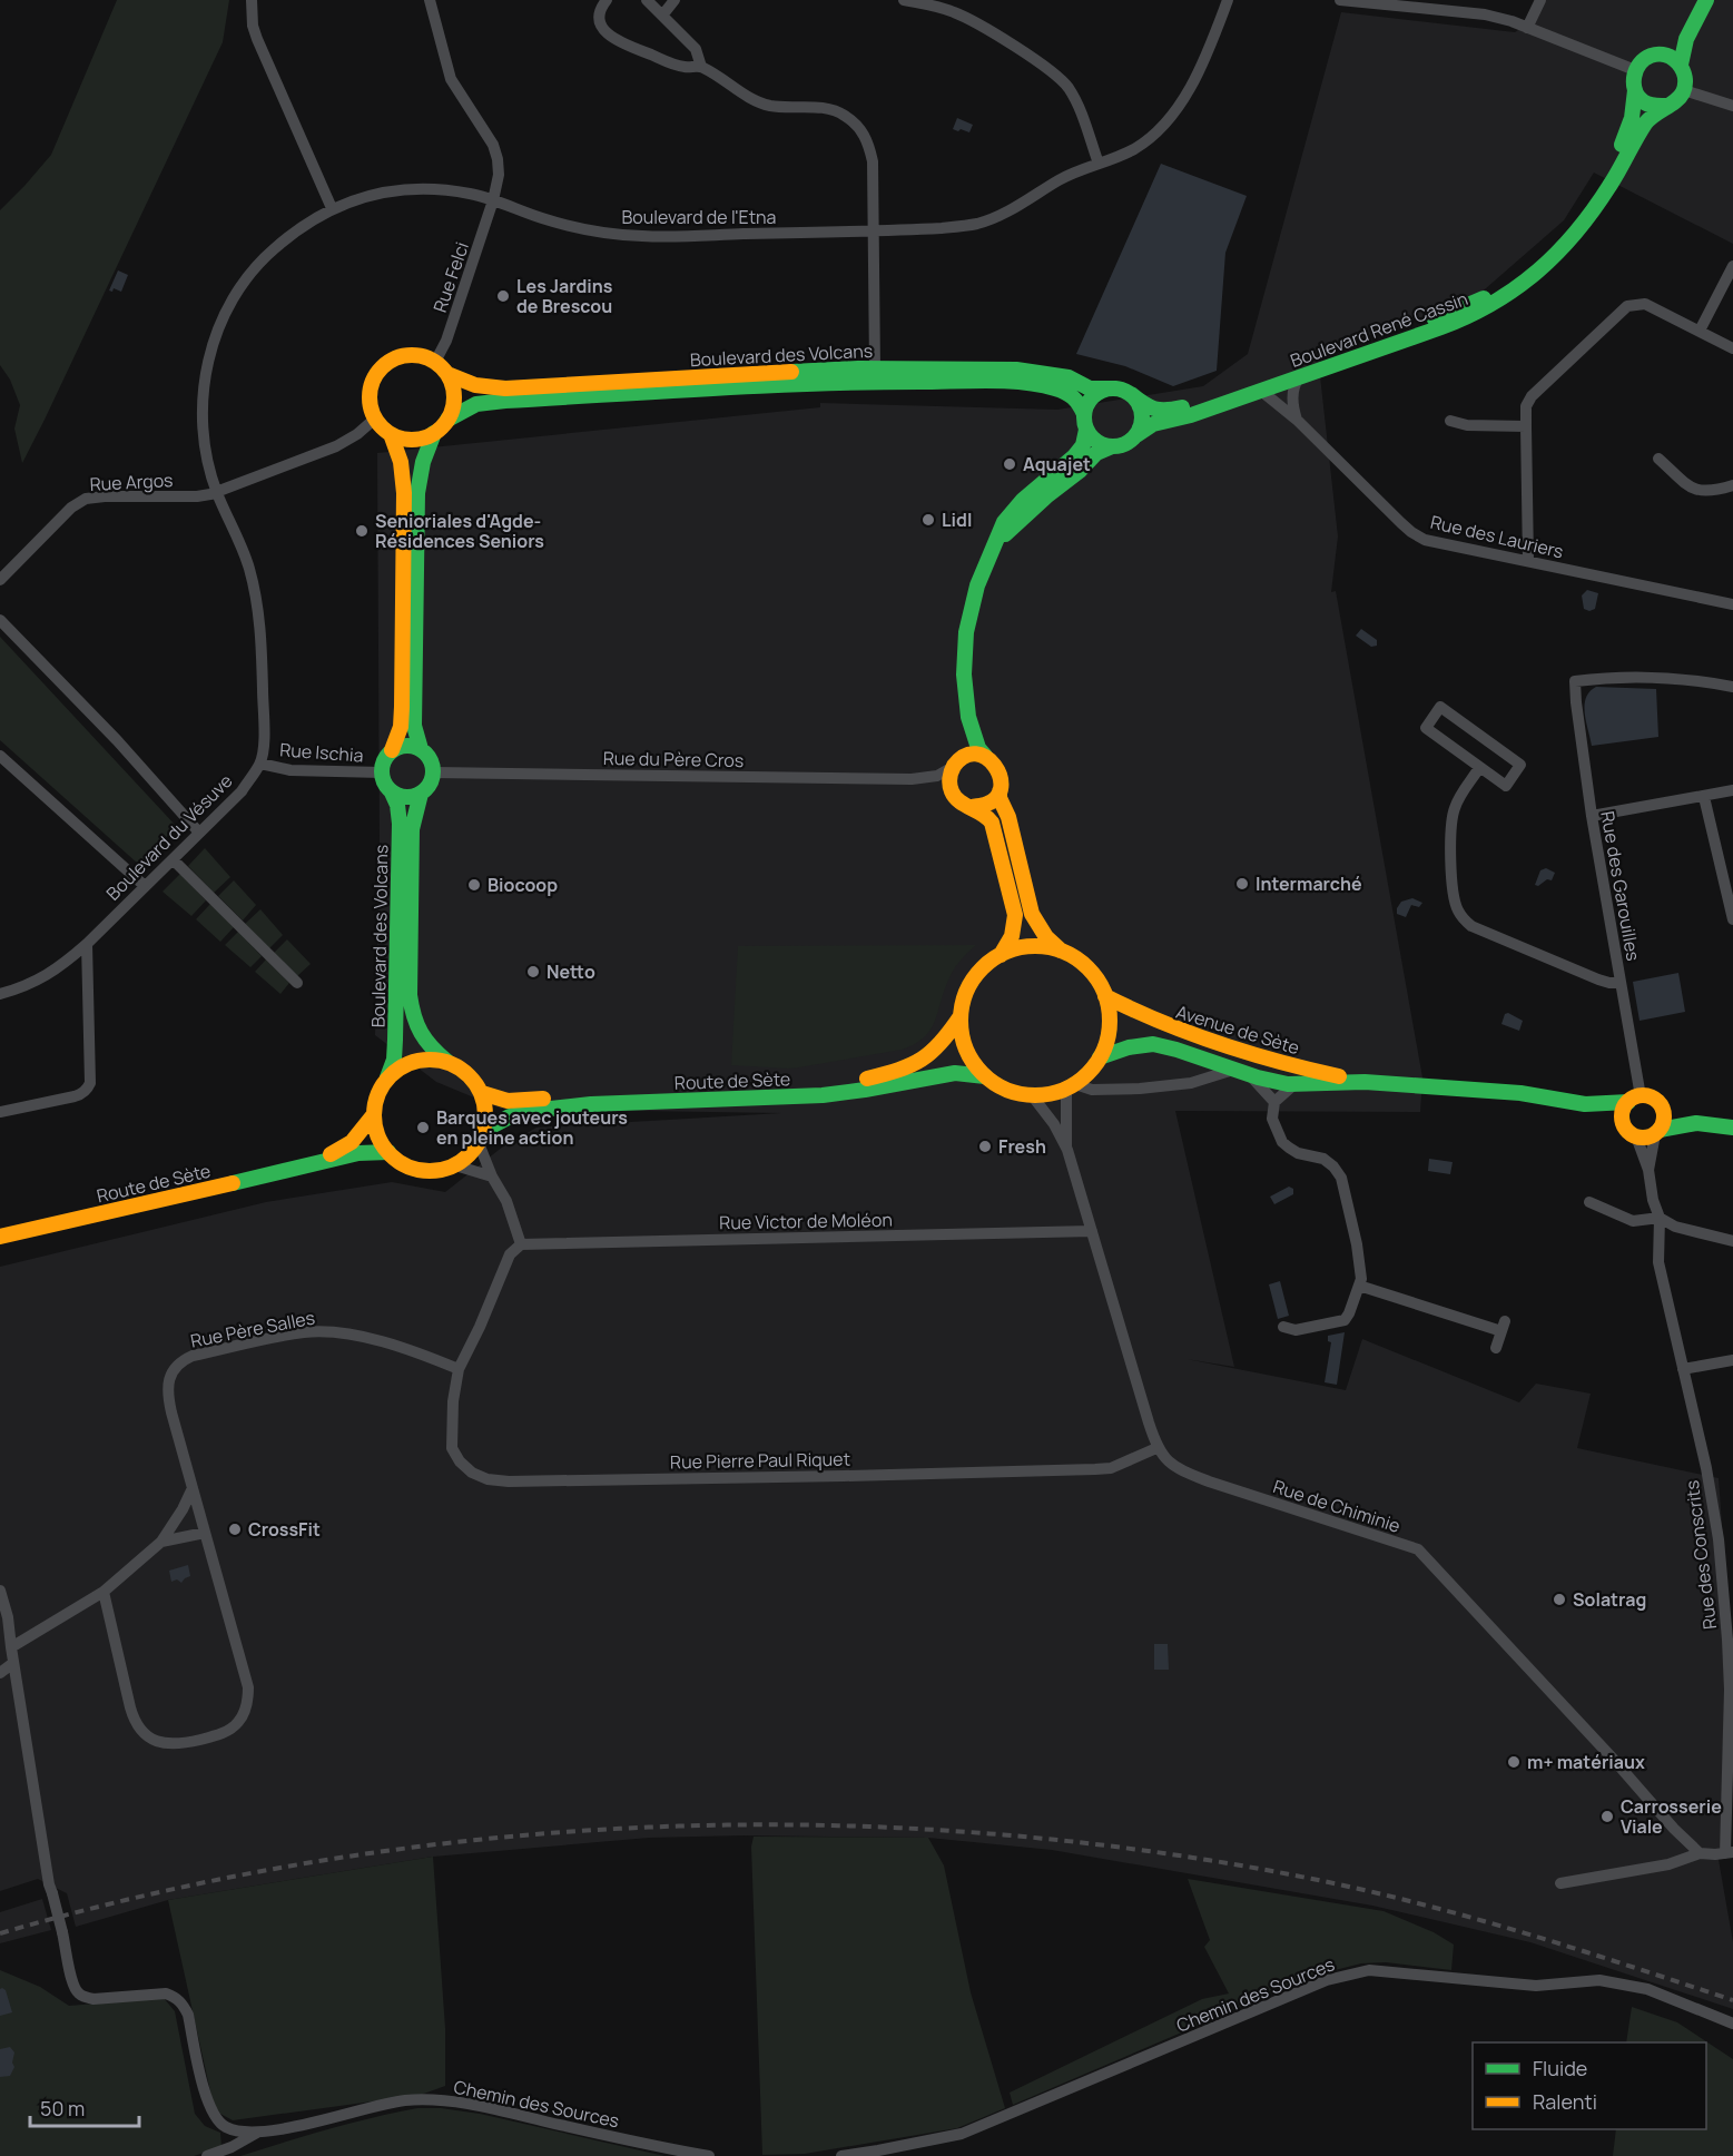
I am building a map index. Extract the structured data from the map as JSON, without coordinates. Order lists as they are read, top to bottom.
{
  "streets": {
    "street": [
      "Boulevard de l'Etna",
      "Rue Felci",
      "Boulevard René Cassin",
      "Boulevard des Volcans",
      "Rue Argos",
      "Rue des Lauriers",
      "Rue Ischia",
      "Rue du Père Cros",
      "Boulevard du Vésuve",
      "Rue des Garouilles",
      "Avenue de Sète",
      "Route de Sète",
      "Rue Victor de Moléon",
      "Rue Père Salles",
      "Rue Pierre Paul Riquet",
      "Rue de Chiminie",
      "Rue des Conscrits",
      "Chemin des Sources"
    ]
  },
  "crossings": [
    ["Boulevard de l'Etna", "Rue Felci"],
    ["Boulevard de l'Etna", "Rue Argos"],
    ["Boulevard de l'Etna", "Boulevard du Vésuve"],
    ["Rue Felci", "Boulevard des Volcans"],
    ["Rue Felci", "Rue Argos"],
    ["Boulevard René Cassin", "Boulevard des Volcans"],
    ["Boulevard René Cassin", "Rue des Lauriers"],
    ["Boulevard des Volcans", "Rue Argos"],
    ["Boulevard des Volcans", "Rue Ischia"],
    ["Boulevard des Volcans", "Rue du Père Cros"],
    ["Boulevard des Volcans", "Route de Sète"],
    ["Rue Argos", "Boulevard du Vésuve"],
    ["Rue Ischia", "Rue du Père Cros"],
    ["Rue Ischia", "Boulevard du Vésuve"],
    ["Rue des Garouilles", "Avenue de Sète"],
    ["Avenue de Sète", "Route de Sète"],
    ["Rue Père Salles", "Rue Pierre Paul Riquet"],
    ["Rue Pierre Paul Riquet", "Rue de Chiminie"]
  ],
  "places": [
    "Les Jardins de Brescou",
    "Aquajet",
    "Lidl",
    "Senioriales d'Agde- Résidences Seniors",
    "Intermarché",
    "Biocoop",
    "Netto",
    "Barques avec jouteurs en pleine action",
    "Fresh",
    "CrossFit",
    "Solatrag",
    "m+ matériaux",
    "Carrosserie Viale"
  ],
  "legend": ["Fluide", "Ralenti"],
  "scale_bar": "50 m"
}
